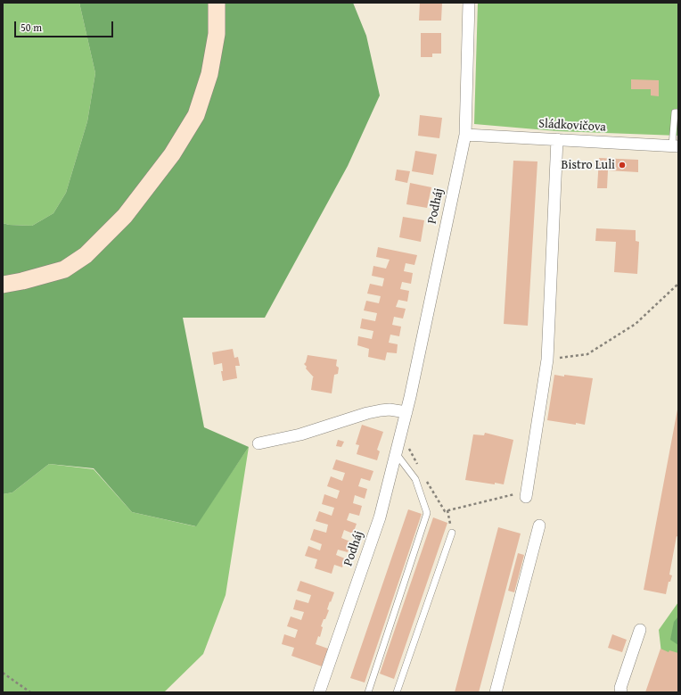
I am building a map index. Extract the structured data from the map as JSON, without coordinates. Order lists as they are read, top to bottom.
{
  "streets": {
    "street": ["Sládkovičova", "Podháj"]
  },
  "crossings": [
    ["Sládkovičova", "Podháj"]
  ],
  "places": ["Bistro Luli"],
  "scale_bar": "50 m"
}
